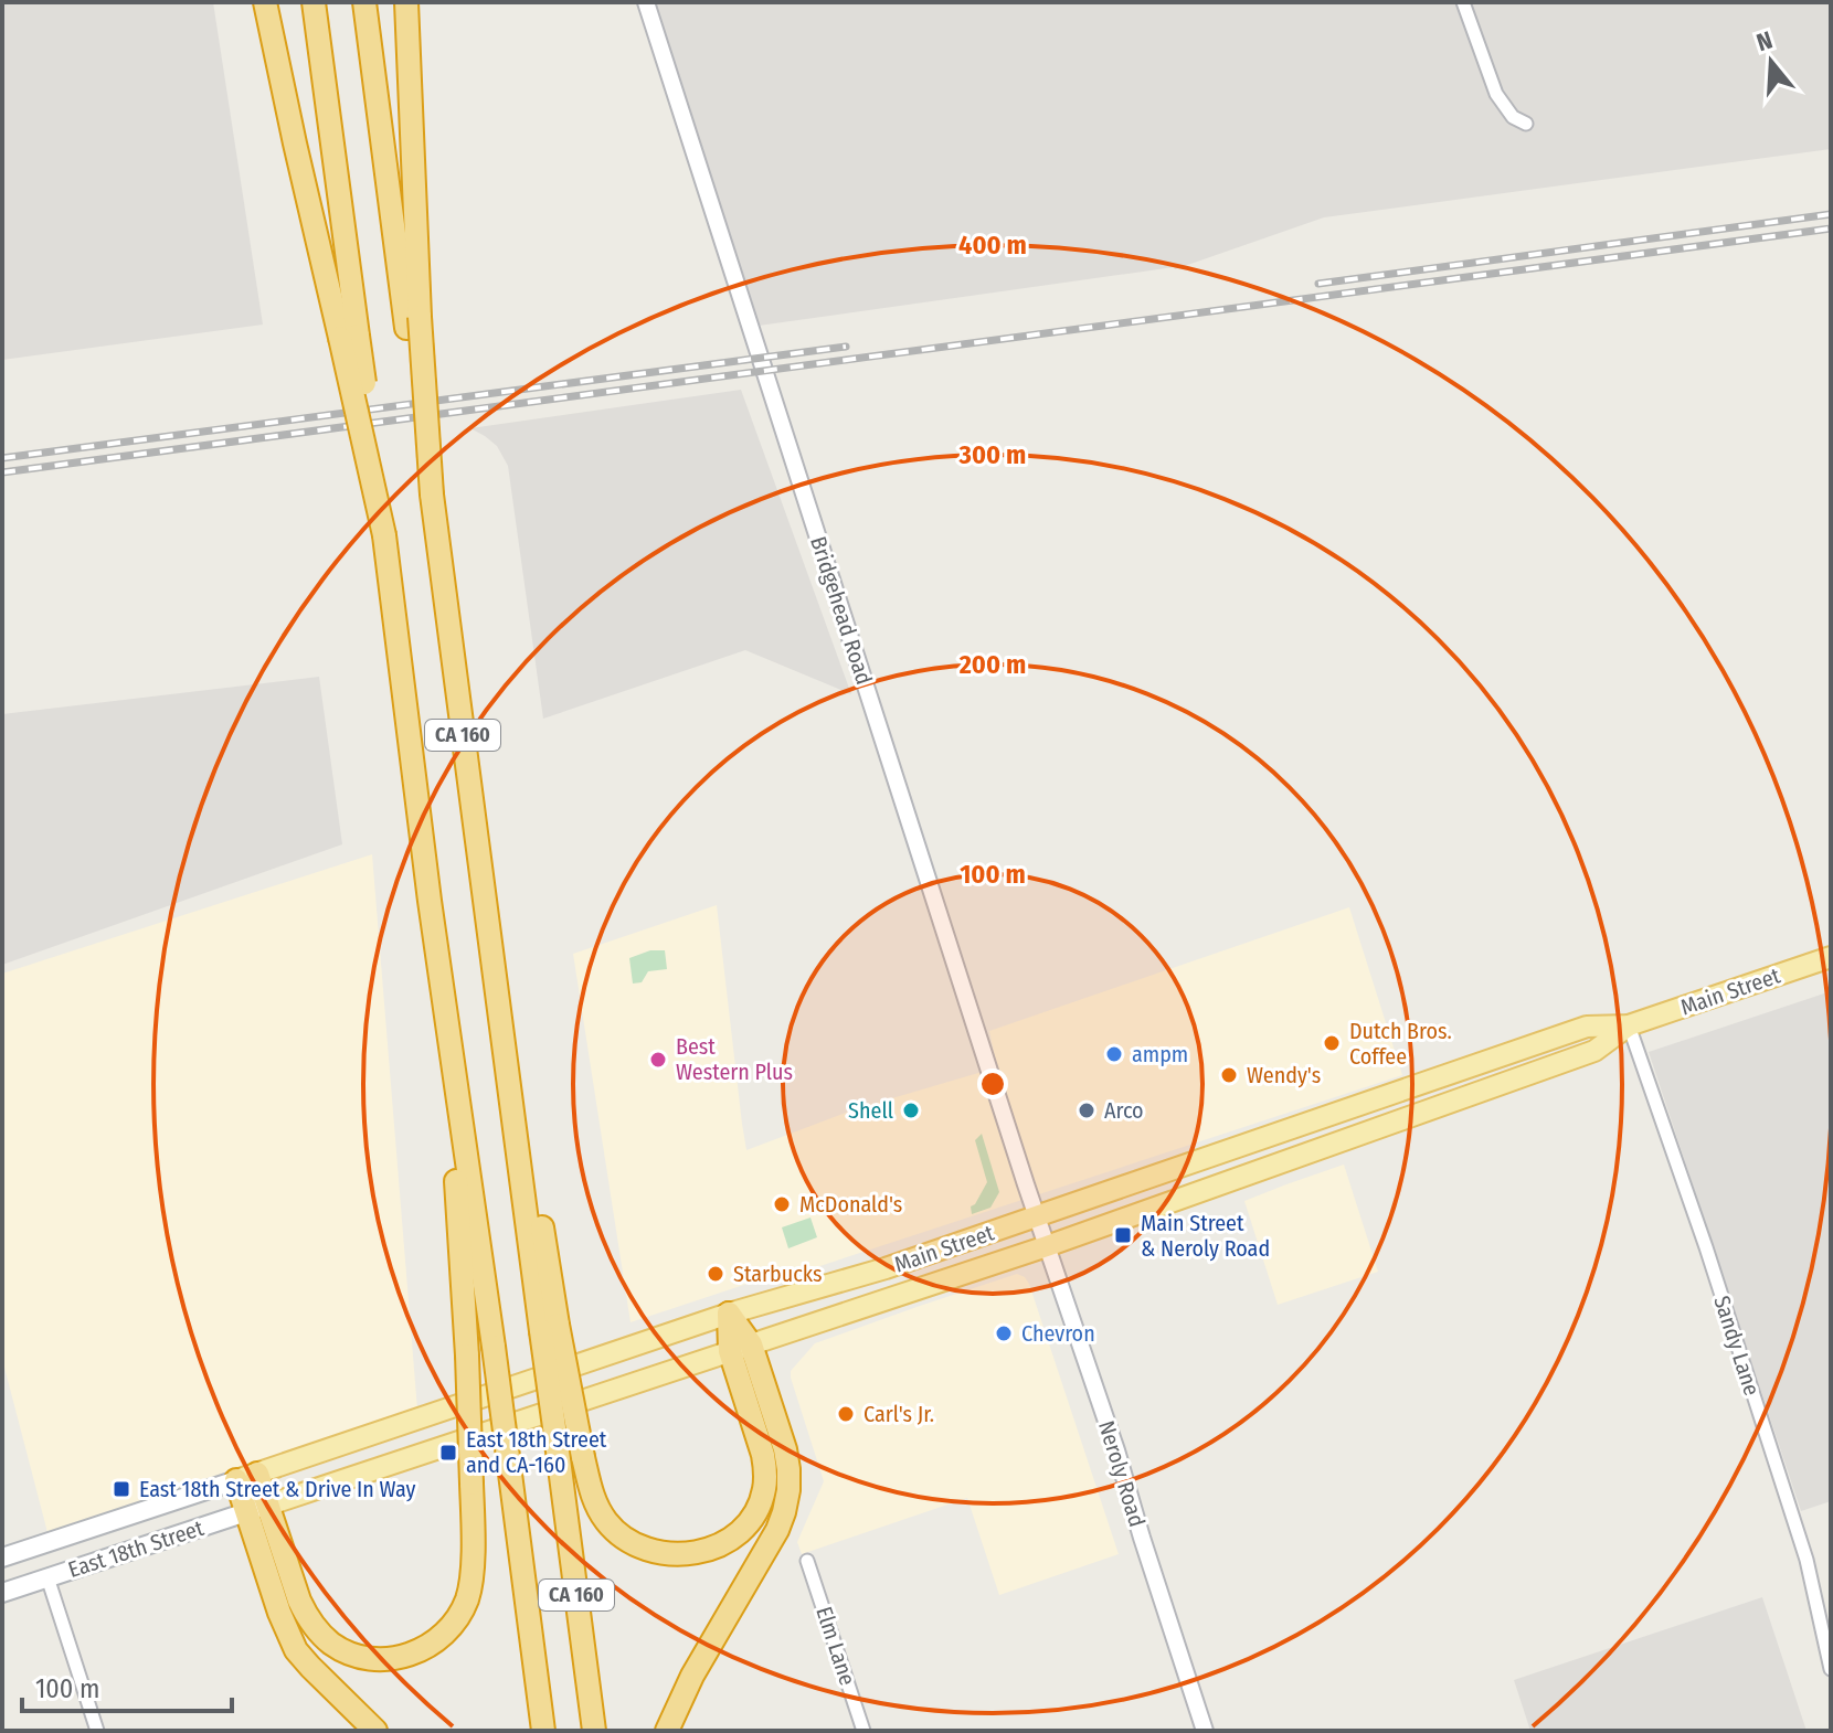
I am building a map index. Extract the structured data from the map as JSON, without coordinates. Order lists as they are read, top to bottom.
{
  "streets": {
    "highway": ["CA 160"],
    "main road": ["Main Street", "East 18th Street"],
    "street": [
      "Bridgehead Road",
      "Sandy Lane",
      "Neroly Road",
      "Elm Lane"
    ]
  },
  "crossings": [
    ["Bridgehead Road", "Main Street"],
    ["Bridgehead Road", "Neroly Road"],
    ["Main Street", "Sandy Lane"],
    ["Main Street", "Neroly Road"],
    ["Main Street", "East 18th Street"]
  ],
  "places": {
    "other": [
      "Dutch Bros. Coffee",
      "ampm",
      "Best Western Plus",
      "Wendy's",
      "Shell",
      "Arco",
      "McDonald's",
      "Starbucks",
      "Chevron",
      "Carl's Jr."
    ],
    "transit": ["Main Street & Neroly Road", "East 18th Street and CA-160", "East 18th Street & Drive In Way"]
  },
  "scale_bar": "100 m",
  "north": "top",
  "rings": [
    "400 m",
    "300 m",
    "200 m",
    "100 m"
  ]
}
